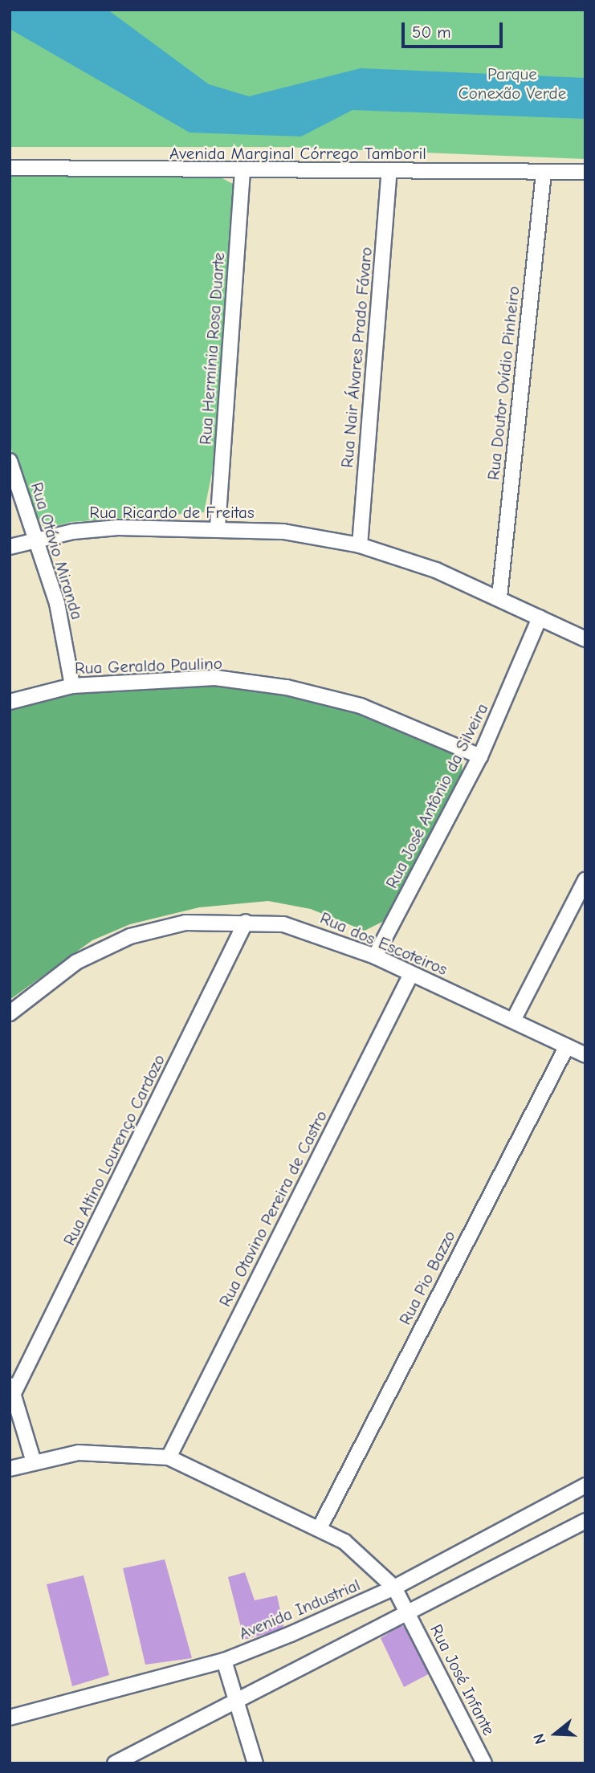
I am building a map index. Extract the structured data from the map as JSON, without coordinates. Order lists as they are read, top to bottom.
{
  "streets": {
    "street": [
      "Avenida Marginal Córrego Tamboril",
      "Rua Hermínia Rosa Duarte",
      "Rua Nair Álvares Prado Fávaro",
      "Rua Doutor Ovídio Pinheiro",
      "Rua Ricardo de Freitas",
      "Rua Otávio Miranda",
      "Rua Geraldo Paulino",
      "Rua José Antônio da Silveira",
      "Rua dos Escoteiros",
      "Rua Altino Lourenço Cardozo",
      "Rua Otavino Pereira de Castro",
      "Rua Pio Bazzo",
      "Avenida Industrial",
      "Rua José Infante"
    ]
  },
  "crossings": [
    ["Avenida Marginal Córrego Tamboril", "Rua Hermínia Rosa Duarte"],
    ["Avenida Marginal Córrego Tamboril", "Rua Nair Álvares Prado Fávaro"],
    ["Avenida Marginal Córrego Tamboril", "Rua Doutor Ovídio Pinheiro"],
    ["Rua Hermínia Rosa Duarte", "Rua Ricardo de Freitas"],
    ["Rua Nair Álvares Prado Fávaro", "Rua Ricardo de Freitas"],
    ["Rua Doutor Ovídio Pinheiro", "Rua Ricardo de Freitas"],
    ["Rua Ricardo de Freitas", "Rua Otávio Miranda"],
    ["Rua Ricardo de Freitas", "Rua José Antônio da Silveira"],
    ["Rua Otávio Miranda", "Rua Geraldo Paulino"],
    ["Rua Geraldo Paulino", "Rua José Antônio da Silveira"],
    ["Rua José Antônio da Silveira", "Rua dos Escoteiros"],
    ["Rua dos Escoteiros", "Rua Altino Lourenço Cardozo"],
    ["Rua dos Escoteiros", "Rua Otavino Pereira de Castro"],
    ["Rua dos Escoteiros", "Rua Pio Bazzo"],
    ["Rua Otavino Pereira de Castro", "Rua José Infante"],
    ["Rua Pio Bazzo", "Rua José Infante"],
    ["Avenida Industrial", "Rua José Infante"]
  ],
  "parks": ["Parque Conexão Verde"],
  "scale_bar": "50 m",
  "north": "left"
}
